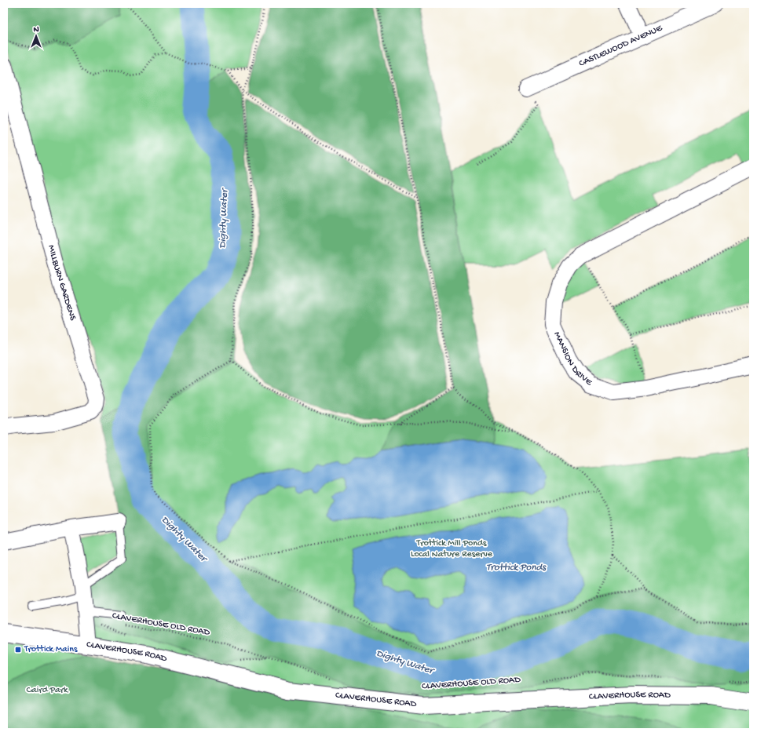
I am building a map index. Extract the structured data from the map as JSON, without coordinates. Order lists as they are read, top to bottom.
{
  "streets": {
    "street": [
      "CASTLEWOOD AVENUE",
      "MILLBURN GARDENS",
      "MANSION DRIVE",
      "CLAVERHOUSE ROAD"
    ],
    "path": ["CLAVERHOUSE OLD ROAD"]
  },
  "water": ["Dighty Water", "Trottick Ponds"],
  "parks": ["Trottick Mill Ponds Local Nature Reserve", "Caird Park"],
  "places": {
    "transit": ["Trottick Mains"]
  },
  "north": "top"
}
